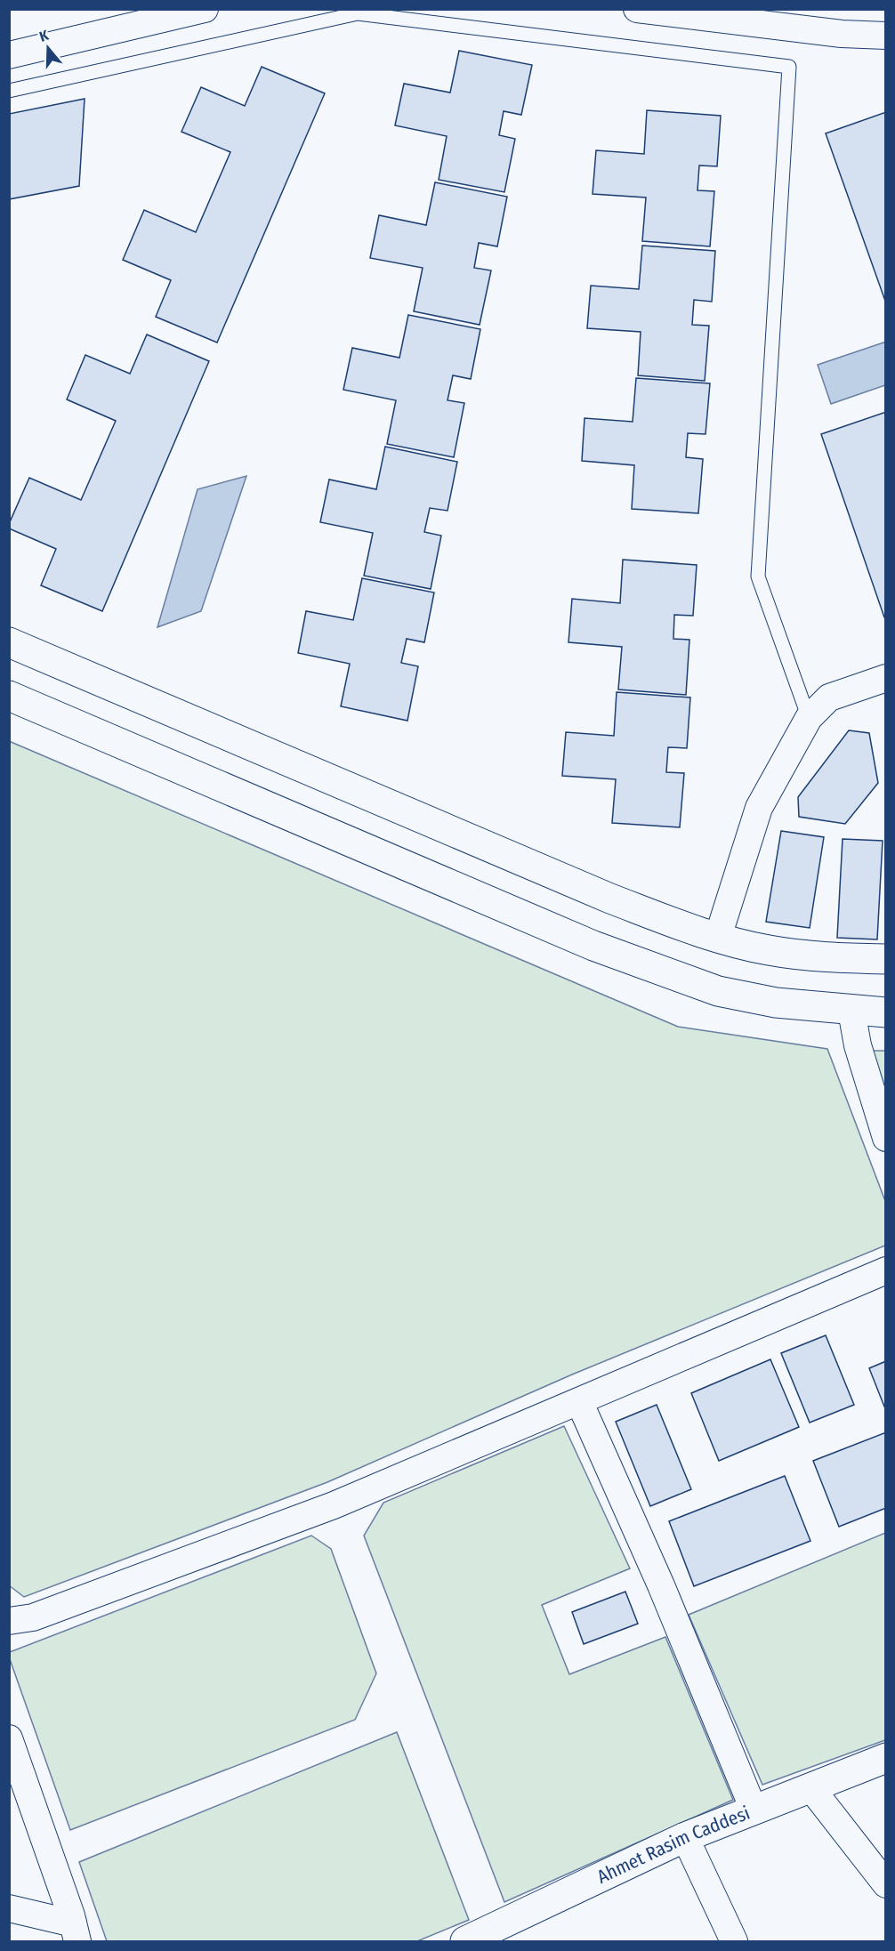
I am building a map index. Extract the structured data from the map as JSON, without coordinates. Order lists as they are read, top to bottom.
{
  "streets": {
    "street": ["Ahmet Rasim Caddesi"]
  },
  "north": "top"
}
